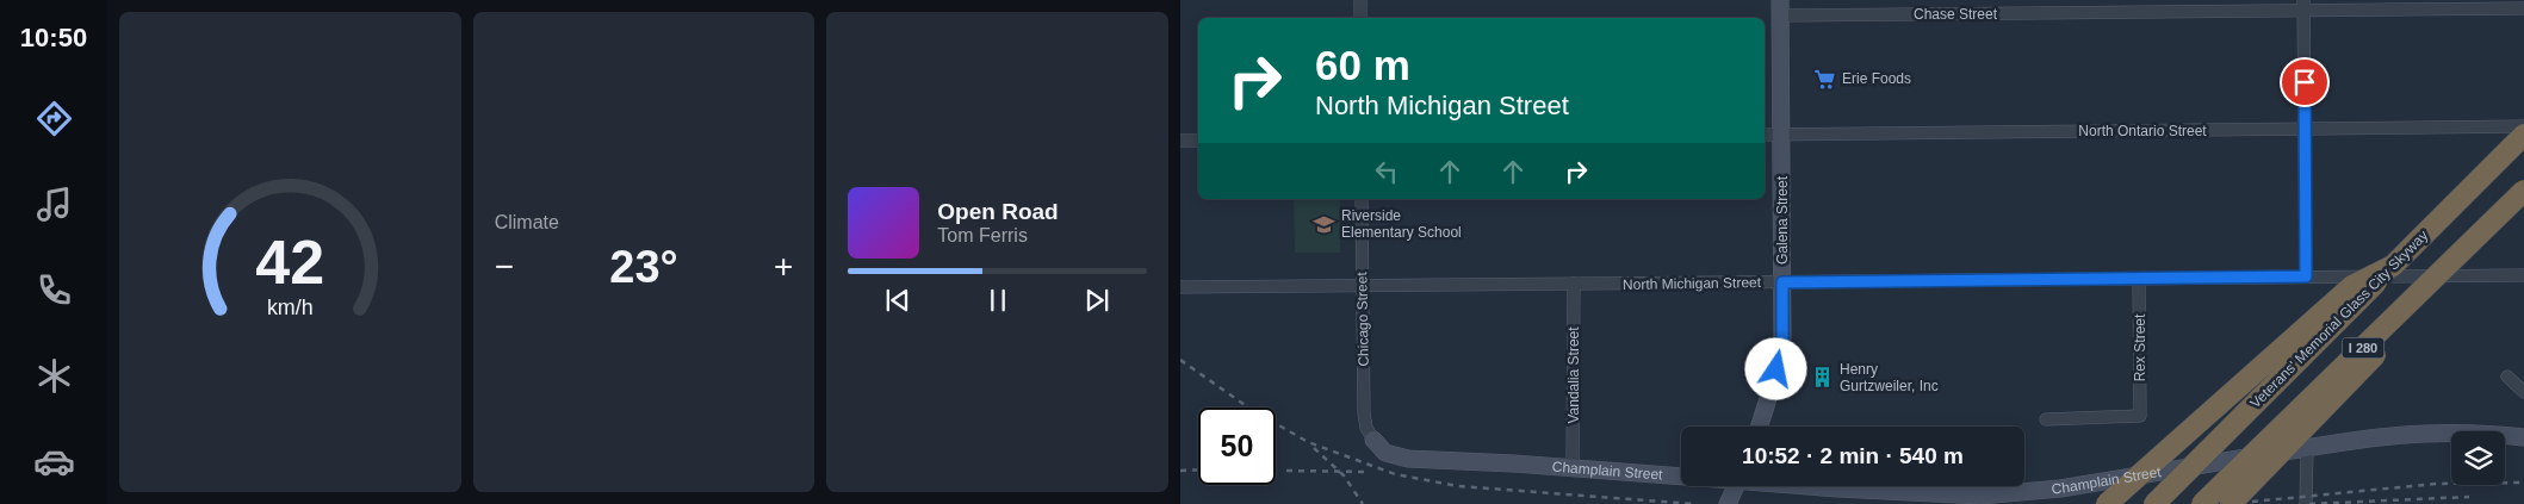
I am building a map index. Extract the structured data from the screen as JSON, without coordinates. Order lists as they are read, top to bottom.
{
  "streets": {
    "highway": ["Veterans' Memorial Glass City Skyway", "I 280"],
    "main road": ["Galena Street", "Champlain Street"],
    "street": [
      "Chase Street",
      "North Ontario Street",
      "North Michigan Street",
      "Chicago Street",
      "Rex Street",
      "Vandalia Street"
    ]
  },
  "crossings": [
    ["Chase Street", "Galena Street"],
    ["North Ontario Street", "Galena Street"],
    ["Galena Street", "North Michigan Street"],
    ["North Michigan Street", "Chicago Street"],
    ["North Michigan Street", "Rex Street"],
    ["North Michigan Street", "Vandalia Street"],
    ["Chicago Street", "Champlain Street"],
    ["Vandalia Street", "Champlain Street"]
  ],
  "places": {
    "supermarket": ["Erie Foods"],
    "school or university": ["Riverside Elementary School"],
    "building": ["Henry Gurtzweiler, Inc"]
  },
  "page": {
    "tabs": "10:50",
    "tile": "Climate",
    "turn": ["60 m", "North Michigan Street"],
    "song": ["Open Road", "Tom Ferris"],
    "heat": ["−", "23°", "+"],
    "limit": "50",
    "trip": "10:52 · 2 min · 540 m",
    "gauge": ["42", "km/h"]
  }
}
